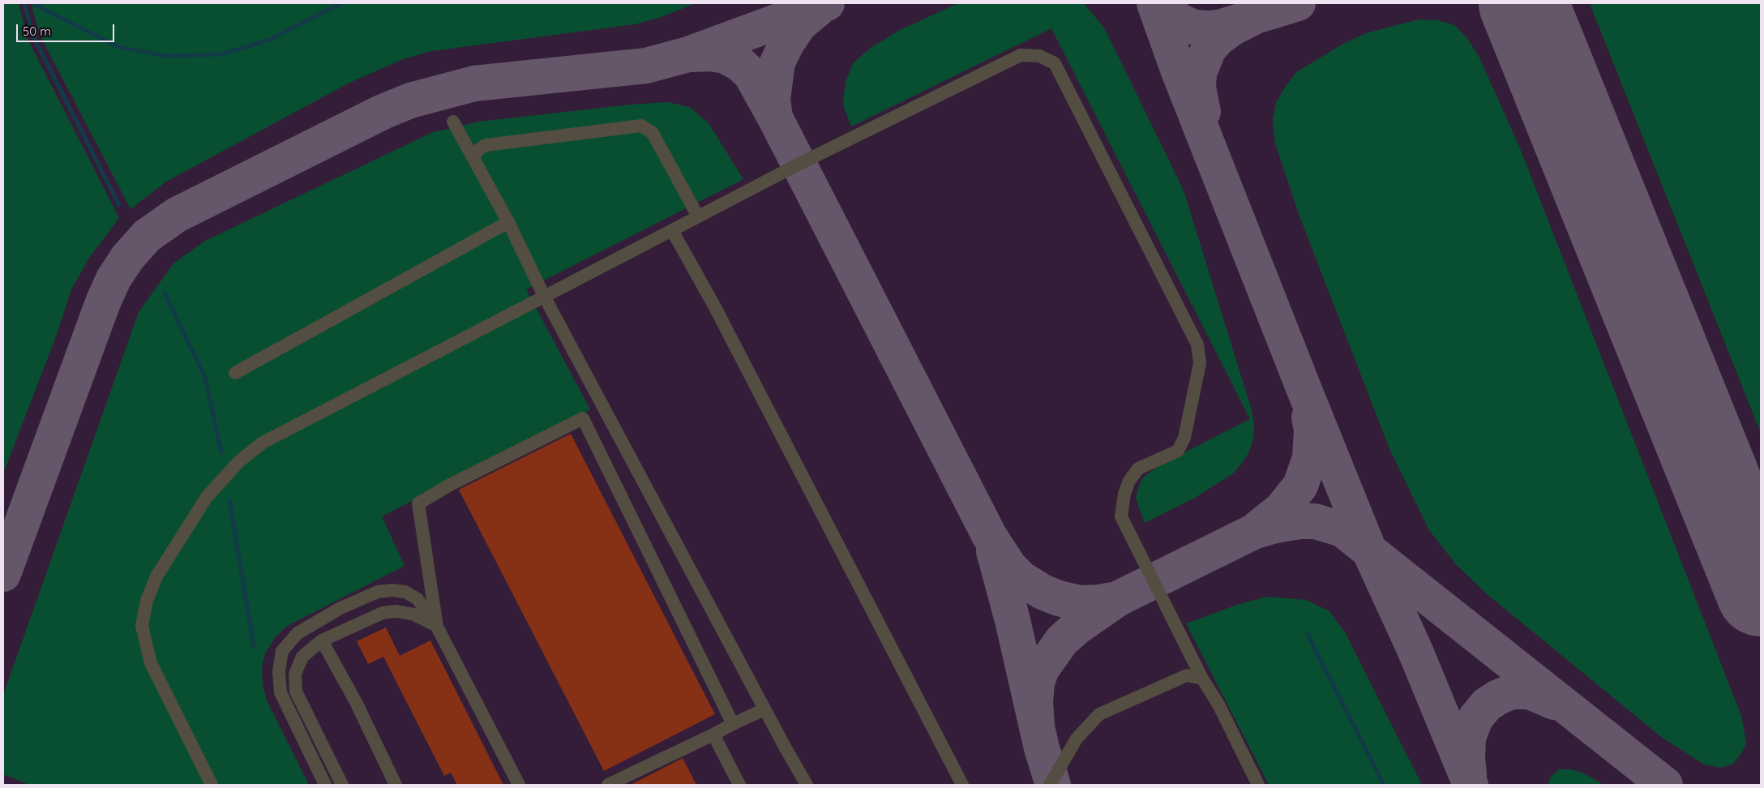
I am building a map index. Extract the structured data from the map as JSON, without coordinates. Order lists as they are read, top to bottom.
{
  "scale_bar": "50 m"
}
